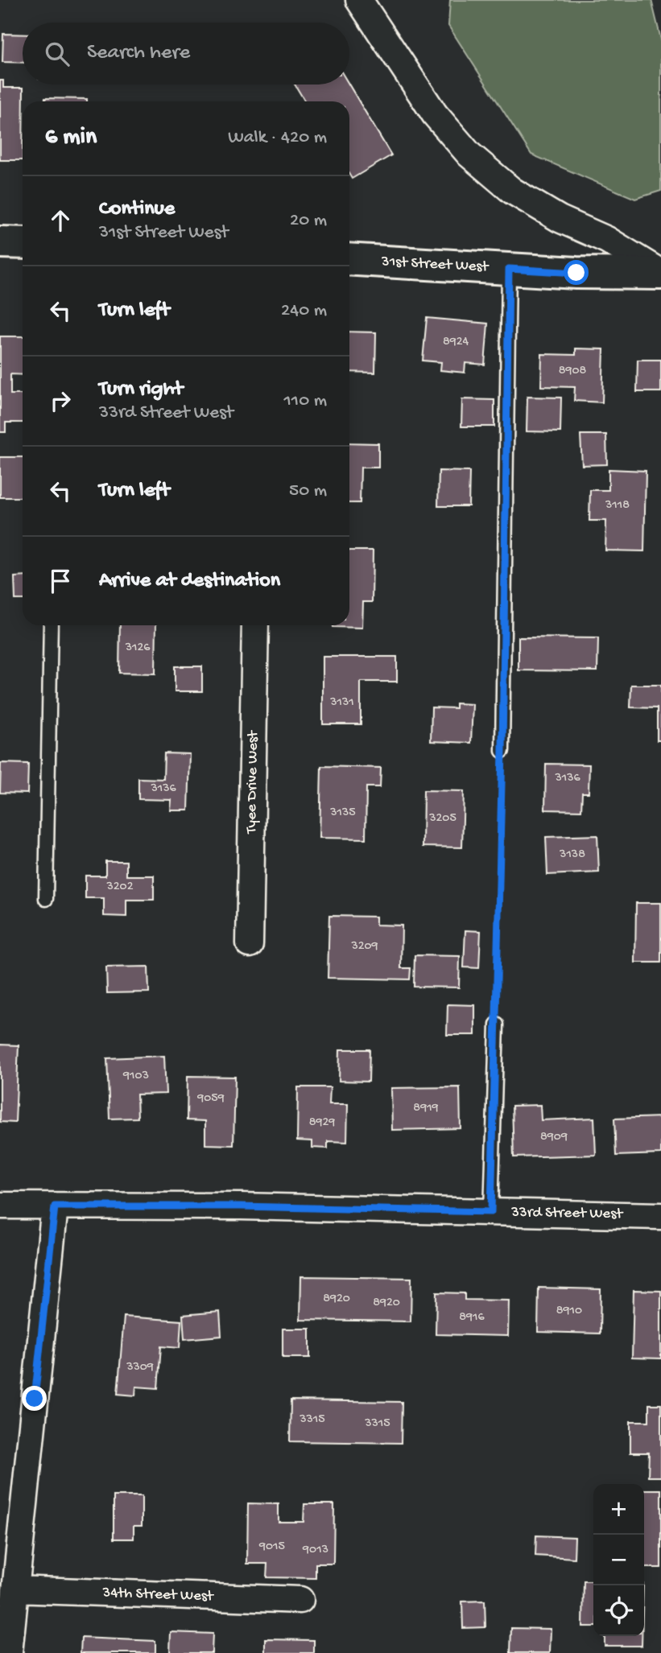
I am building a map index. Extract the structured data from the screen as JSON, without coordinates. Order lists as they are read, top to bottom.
{
  "streets": {
    "street": [
      "31st Street West",
      "Tyee Drive West",
      "33rd Street West",
      "34th Street West"
    ]
  },
  "house_numbers": [
    "8924",
    "8908",
    "3118",
    "3126",
    "3131",
    "3136",
    "3136",
    "3135",
    "3205",
    "3138",
    "3202",
    "3209",
    "9103",
    "9059",
    "8919",
    "8929",
    "8909",
    "8920",
    "8920",
    "8910",
    "8916",
    "3309",
    "3315",
    "3315",
    "9015",
    "9013"
  ],
  "page": {
    "search": "Search here",
    "heading": ["6 min", "Walk · 420 m"],
    "list": [
      ["Continue", "31st Street West", "20 m"],
      ["Turn left", "240 m"],
      ["Turn right", "33rd Street West", "110 m"],
      ["Turn left", "50 m"],
      "Arrive at destination"
    ],
    "map_buttons": ["+", "−"]
  }
}
